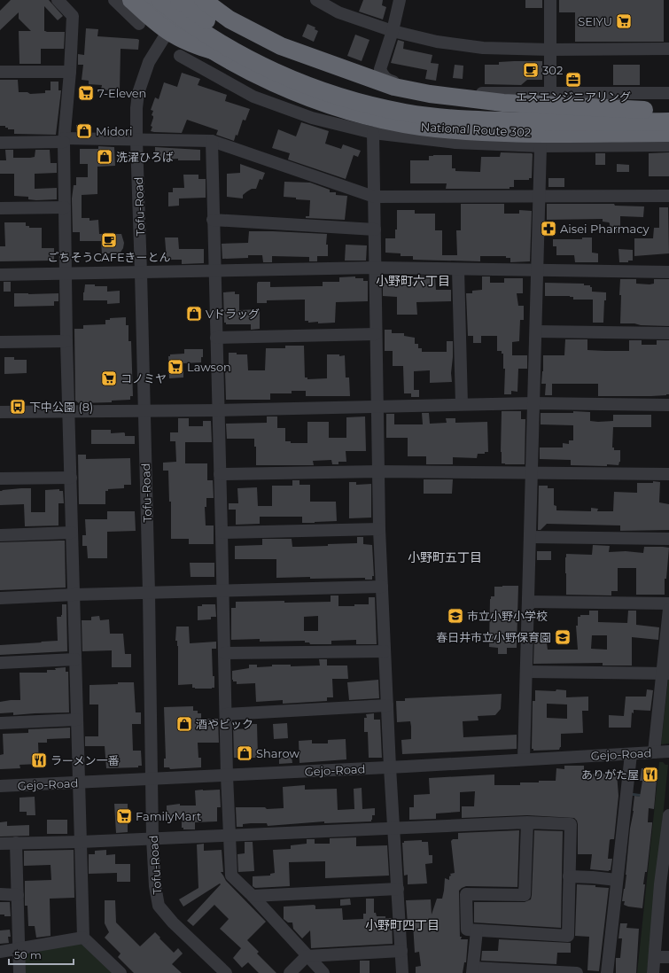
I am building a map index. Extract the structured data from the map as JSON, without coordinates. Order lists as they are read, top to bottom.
{
  "streets": {
    "highway": ["National Route 302"],
    "street": ["Tofu-Road", "Gejo-Road"]
  },
  "crossings": [
    ["National Route 302", "Tofu-Road"],
    ["Tofu-Road", "Gejo-Road"]
  ],
  "districts": ["小野町六丁目", "小野町五丁目", "小野町四丁目"],
  "places": {
    "supermarket": [
      "SEIYU",
      "7-Eleven",
      "Lawson",
      "コノミヤ",
      "FamilyMart"
    ],
    "cafe": ["302", "ごちそうCAFEきーとん"],
    "office": ["エスエンジニアリング"],
    "shop": [
      "Midori",
      "洗濯ひろば",
      "Vドラッグ",
      "酒やビック",
      "Sharow"
    ],
    "pharmacy": ["Aisei Pharmacy"],
    "bus stop": ["下中公園 (8)"],
    "school or university": ["市立小野小学校", "春日井市立小野保育園"],
    "restaurant": ["ラーメン一番", "ありがた屋"]
  },
  "scale_bar": "50 m"
}
